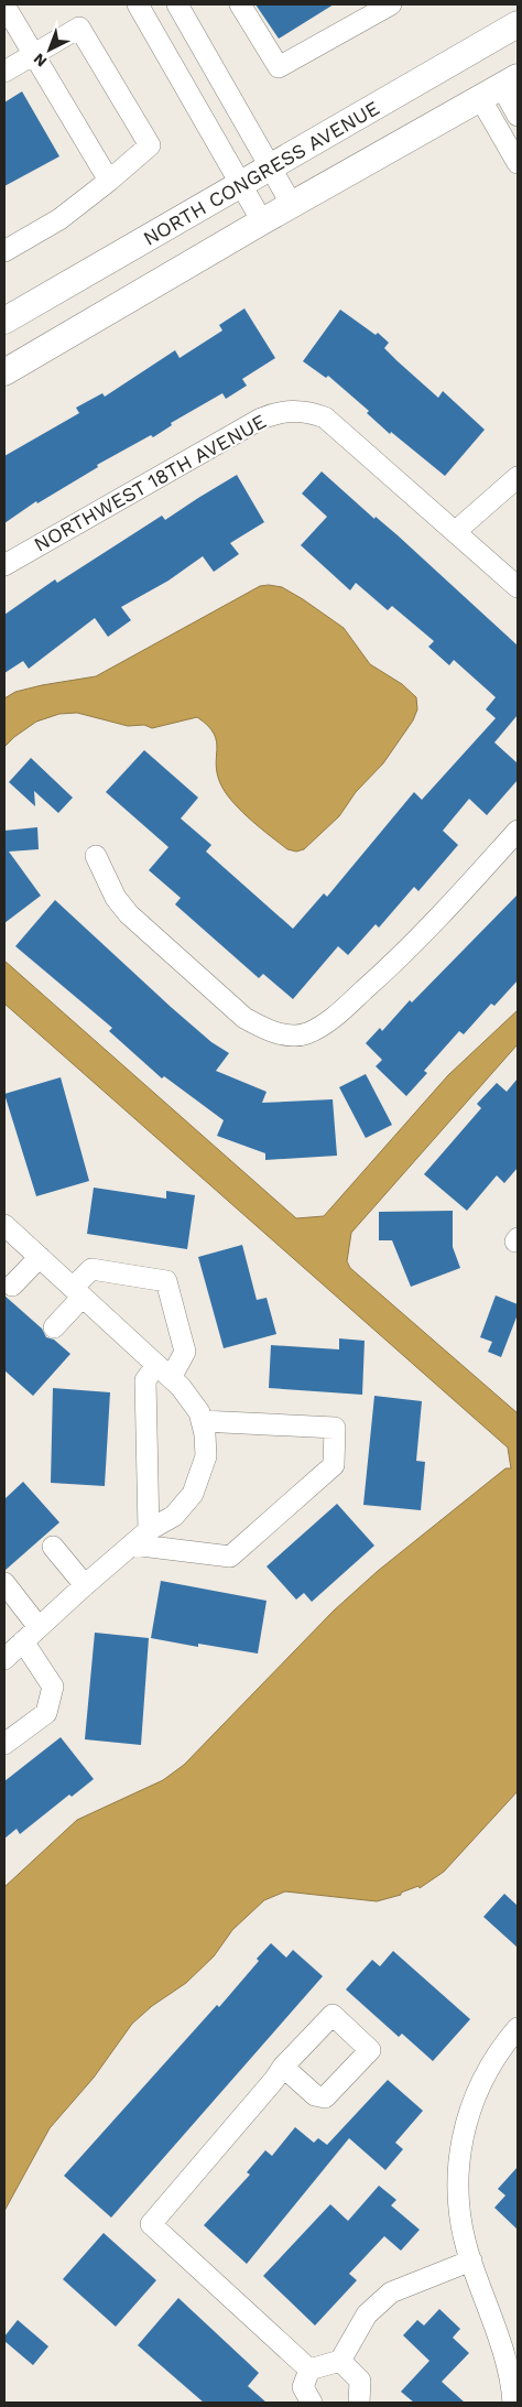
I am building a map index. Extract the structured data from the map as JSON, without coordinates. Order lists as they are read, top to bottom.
{
  "streets": {
    "main road": ["NORTH CONGRESS AVENUE"],
    "street": ["NORTHWEST 18TH AVENUE"]
  },
  "north": "bottom left"
}
